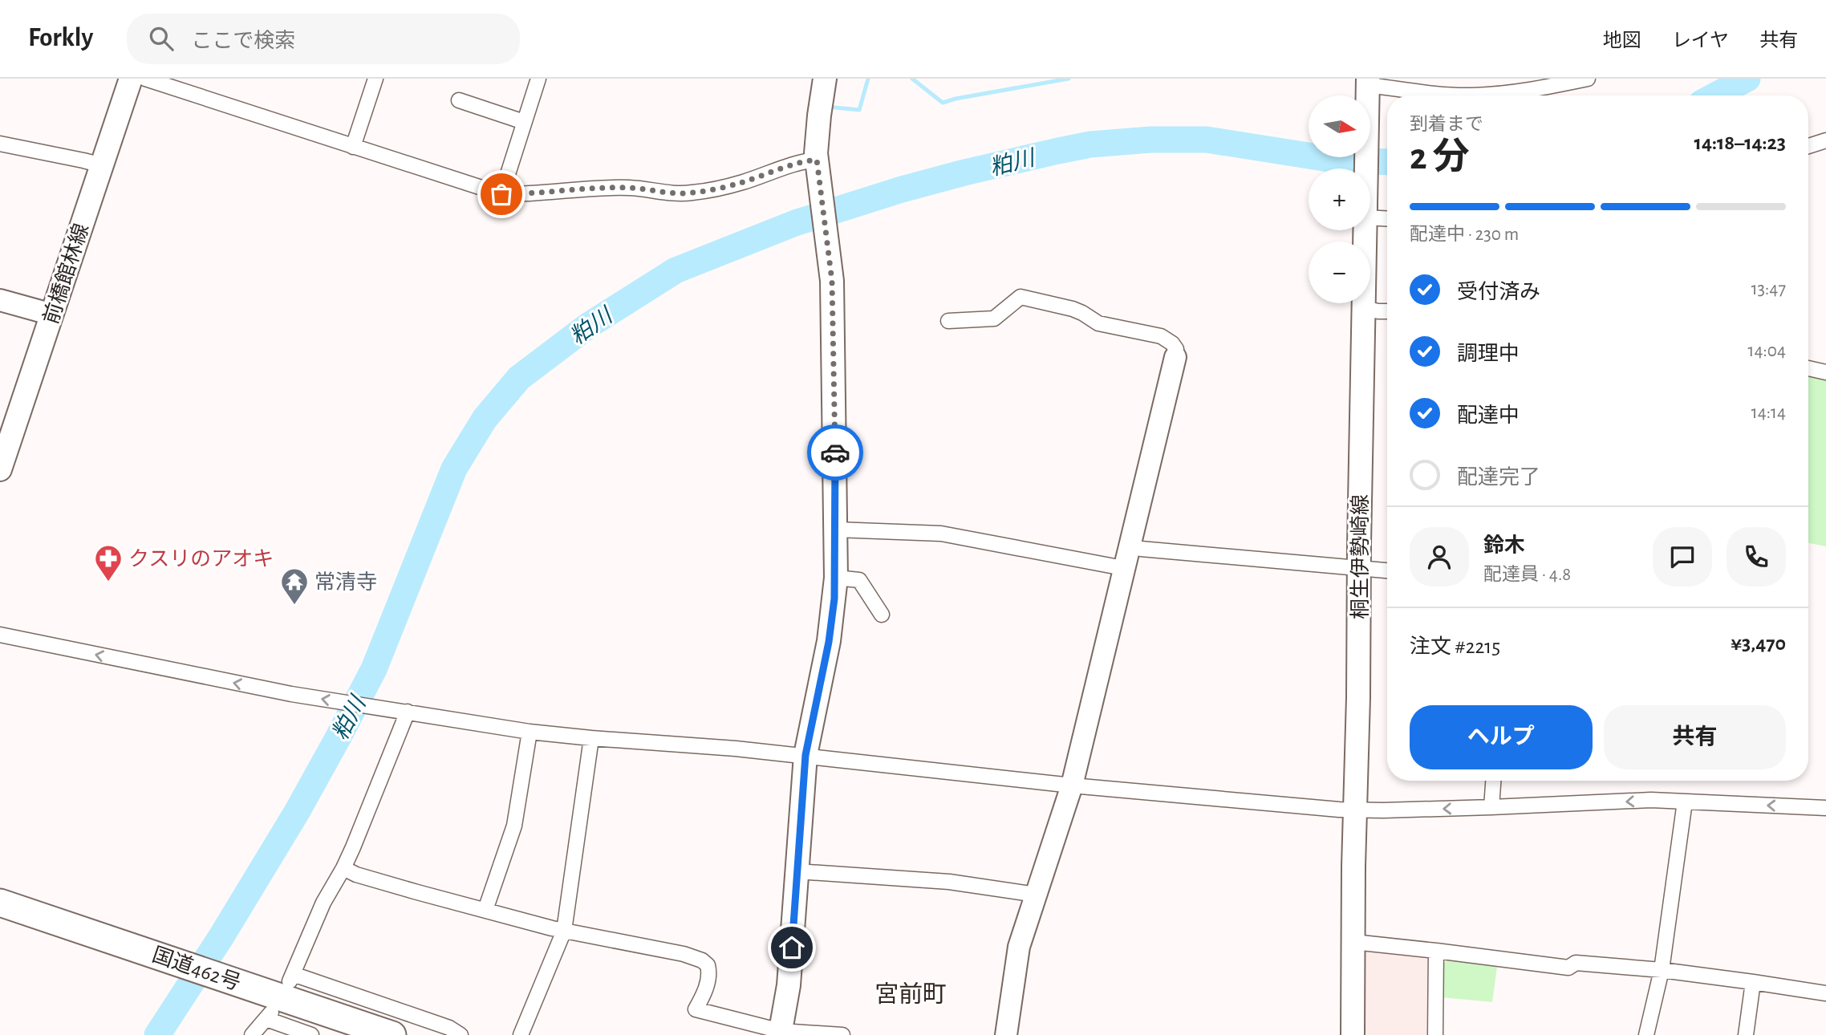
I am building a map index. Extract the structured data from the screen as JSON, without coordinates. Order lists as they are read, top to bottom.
{
  "streets": {
    "highway": ["国道462号"],
    "main road": ["前橋館林線", "桐生伊勢崎線"]
  },
  "districts": ["宮前町"],
  "water": ["粕川"],
  "places": {
    "pharmacy": ["クスリのアオキ"],
    "temple": ["常清寺"]
  },
  "north": "right",
  "page": {
    "header": "Forkly",
    "search": "ここで検索",
    "nav": ["地図", "レイヤ", "共有"],
    "map_buttons": ["+", "−"],
    "heading": ["2 分", "到着まで", "14:18–14:23"],
    "panel": [
      "鈴木",
      "配達員 · 4.8",
      "注文 #2215",
      "¥3,470"
    ],
    "bar": "配達中 · 230 m",
    "list": [
      ["受付済み", "13:47"],
      ["調理中", "14:04"],
      ["配達中", "14:14"],
      "配達完了"
    ],
    "buttons": ["ヘルプ", "共有"]
  }
}
